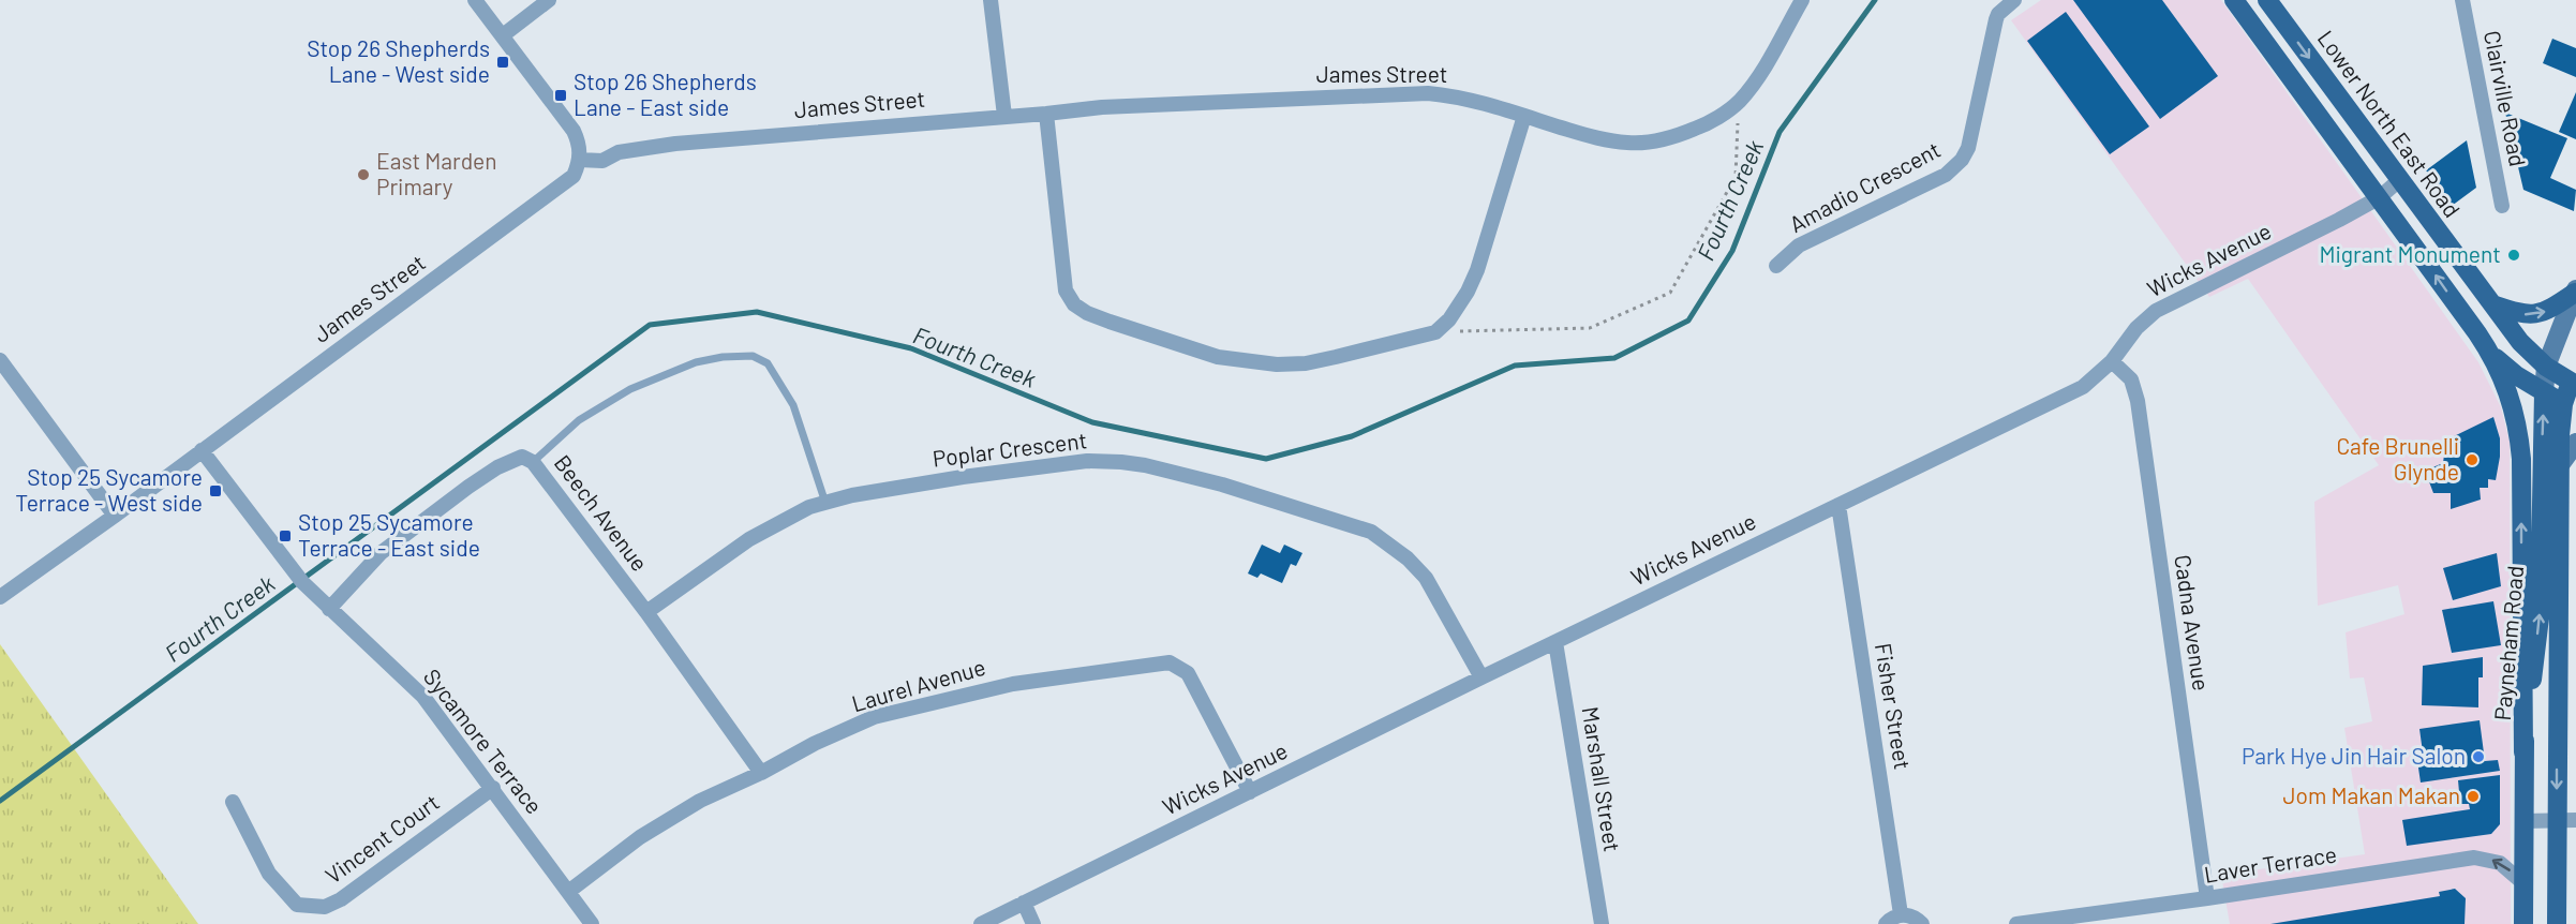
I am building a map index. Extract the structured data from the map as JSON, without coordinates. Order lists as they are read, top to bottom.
{
  "streets": {
    "main road": ["Lower North East Road", "Payneham Road"],
    "street": [
      "James Street",
      "Clairville Road",
      "Amadio Crescent",
      "Wicks Avenue",
      "Poplar Crescent",
      "Beech Avenue",
      "Cadna Avenue",
      "Laurel Avenue",
      "Fisher Street",
      "Sycamore Terrace",
      "Marshall Street",
      "Vincent Court",
      "Laver Terrace"
    ]
  },
  "crossings": [
    ["James Street", "Sycamore Terrace"],
    ["Lower North East Road", "Wicks Avenue"],
    ["Lower North East Road", "Payneham Road"],
    ["Wicks Avenue", "Poplar Crescent"],
    ["Wicks Avenue", "Cadna Avenue"],
    ["Wicks Avenue", "Laurel Avenue"],
    ["Wicks Avenue", "Fisher Street"],
    ["Wicks Avenue", "Marshall Street"],
    ["Poplar Crescent", "Beech Avenue"],
    ["Beech Avenue", "Laurel Avenue"],
    ["Beech Avenue", "Sycamore Terrace"],
    ["Cadna Avenue", "Laver Terrace"],
    ["Payneham Road", "Laver Terrace"],
    ["Laurel Avenue", "Sycamore Terrace"],
    ["Sycamore Terrace", "Vincent Court"]
  ],
  "one_way": ["Laver Terrace"],
  "water": ["Fourth Creek"],
  "places": {
    "transit": [
      "Stop 26 Shepherds Lane - West side",
      "Stop 26 Shepherds Lane - East side",
      "Stop 25 Sycamore Terrace - West side",
      "Stop 25 Sycamore Terrace - East side"
    ],
    "other": [
      "East Marden Primary",
      "Migrant Monument",
      "Cafe Brunelli Glynde",
      "Park Hye Jin Hair Salon",
      "Jom Makan Makan"
    ]
  }
}
